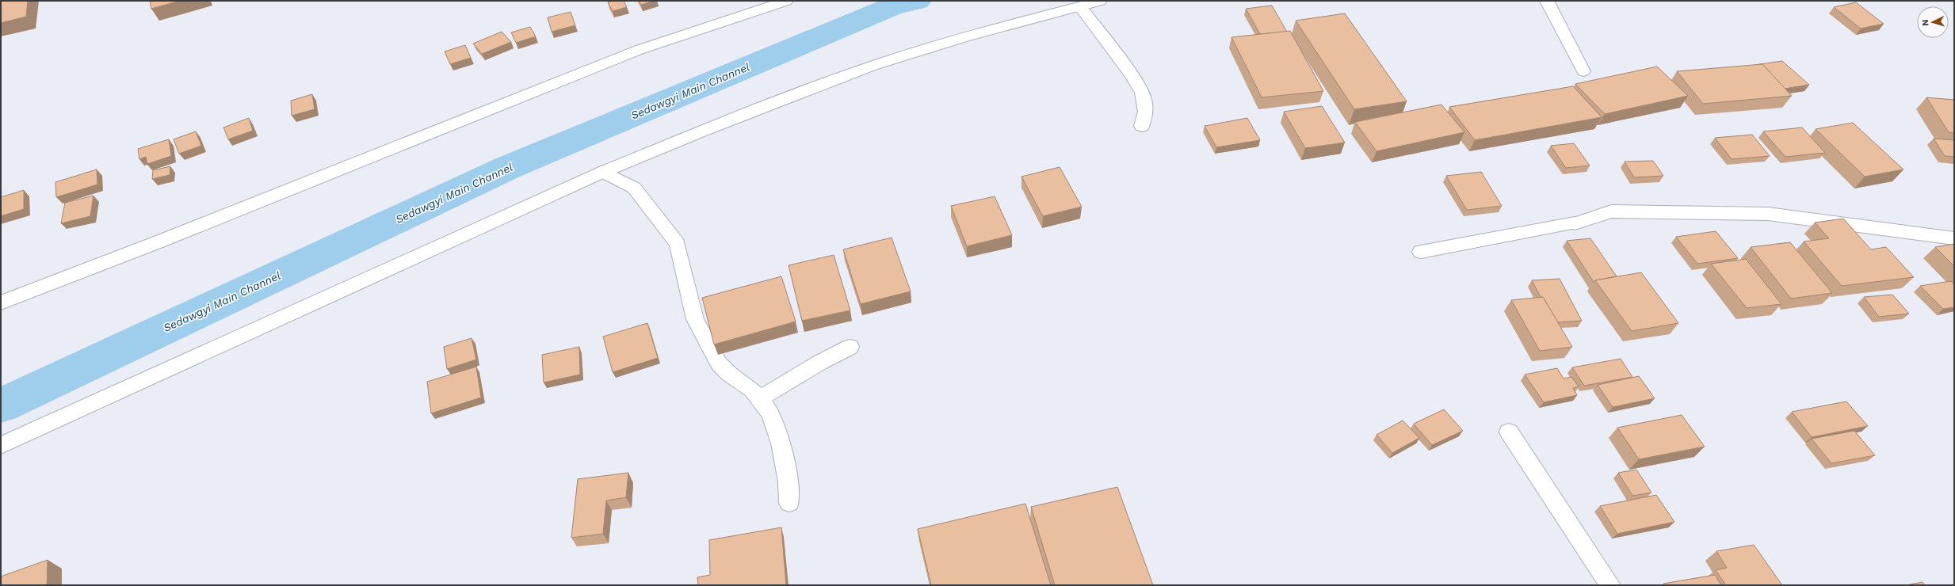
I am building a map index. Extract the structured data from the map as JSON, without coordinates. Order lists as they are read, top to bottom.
{
  "water": ["Sedawgyi Main Channel"],
  "north": "left"
}
